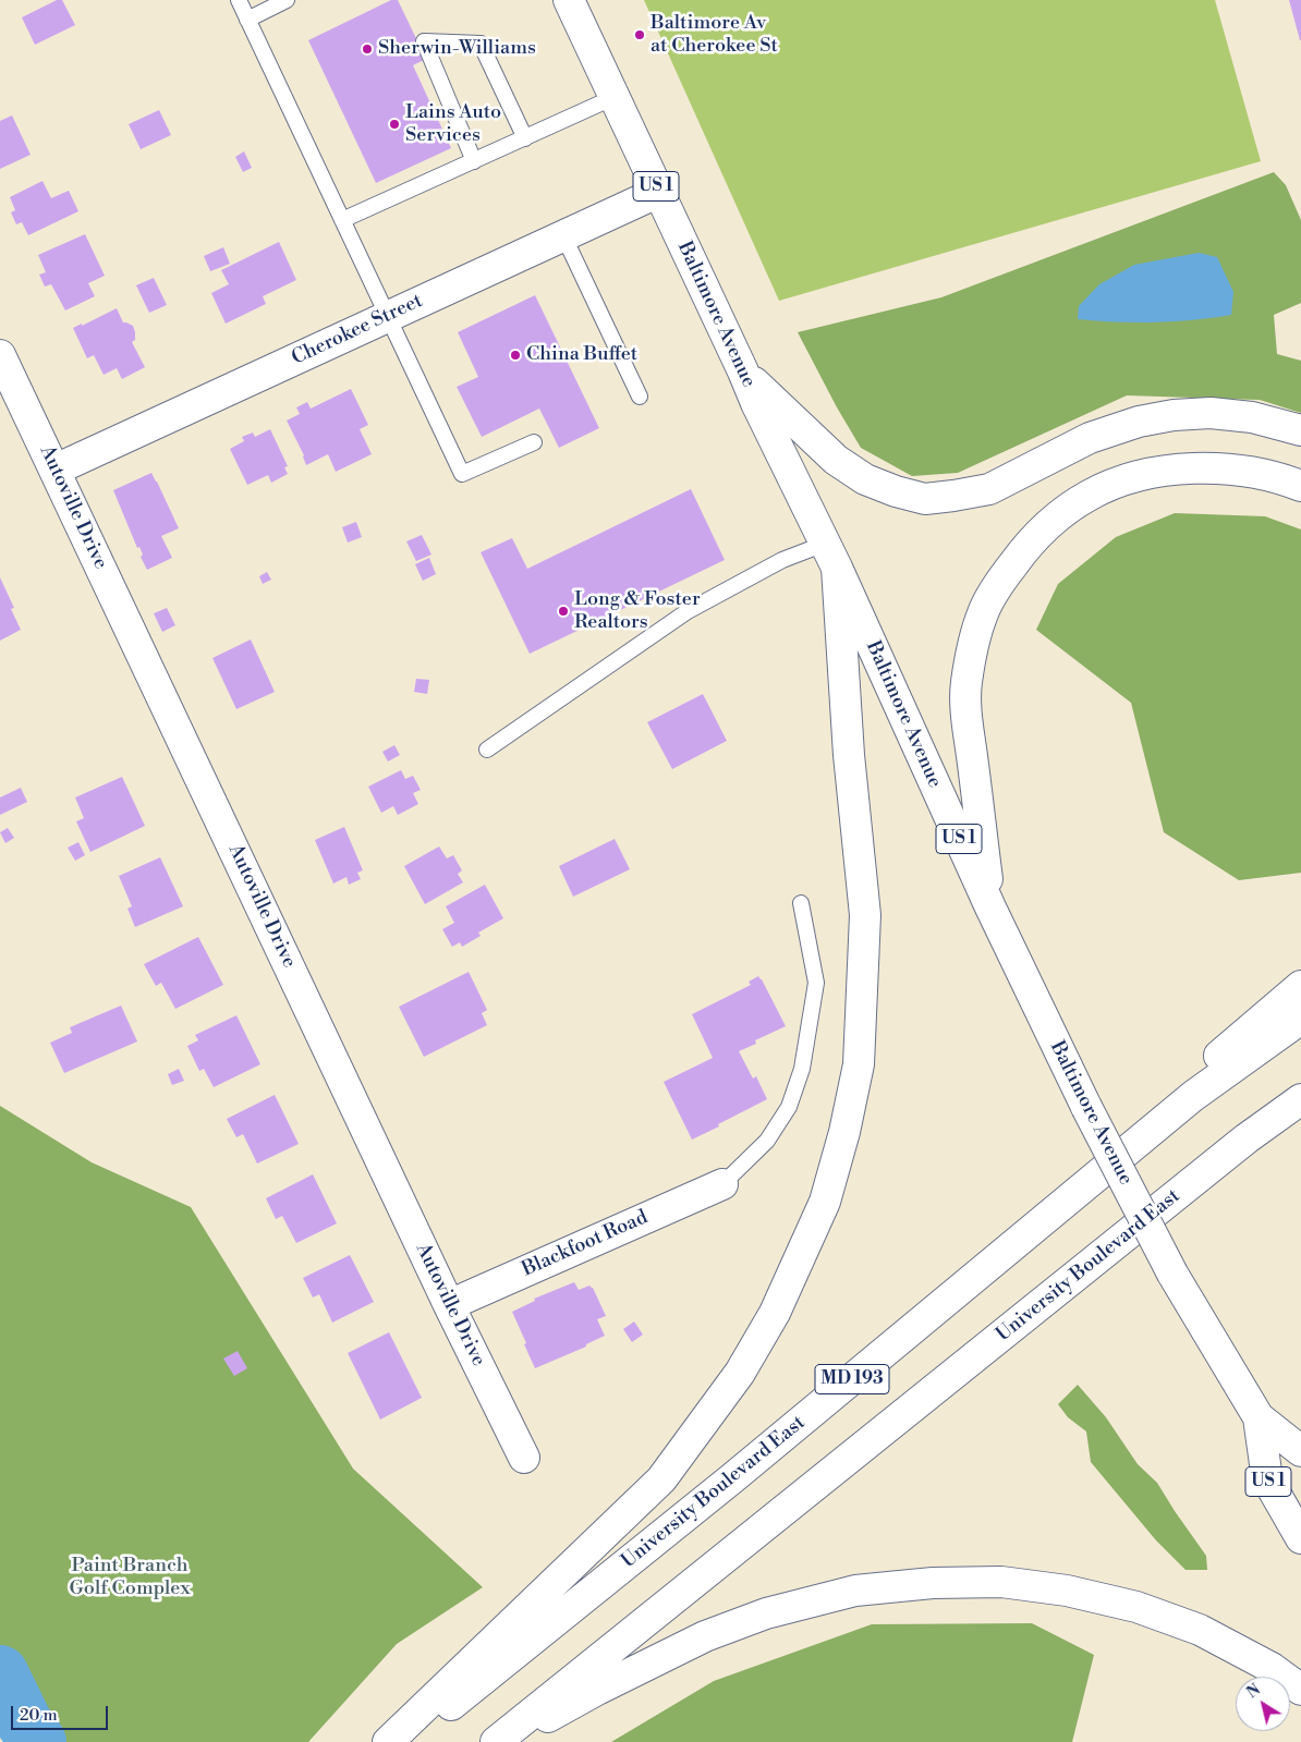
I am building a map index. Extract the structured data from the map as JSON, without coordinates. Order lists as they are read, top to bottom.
{
  "streets": {
    "main road": [
      "US 1",
      "Baltimore Avenue",
      "Cherokee Street",
      "Autoville Drive",
      "Blackfoot Road",
      "University Boulevard East",
      "MD 193"
    ]
  },
  "crossings": [
    ["Baltimore Avenue", "Cherokee Street"],
    ["Cherokee Street", "Autoville Drive"],
    ["Autoville Drive", "Blackfoot Road"]
  ],
  "parks": ["Paint Branch Golf Complex"],
  "places": [
    "Baltimore Av at Cherokee St",
    "Sherwin-Williams",
    "Lains Auto Services",
    "China Buffet",
    "Long & Foster Realtors"
  ],
  "scale_bar": "20 m",
  "north": "top left"
}
